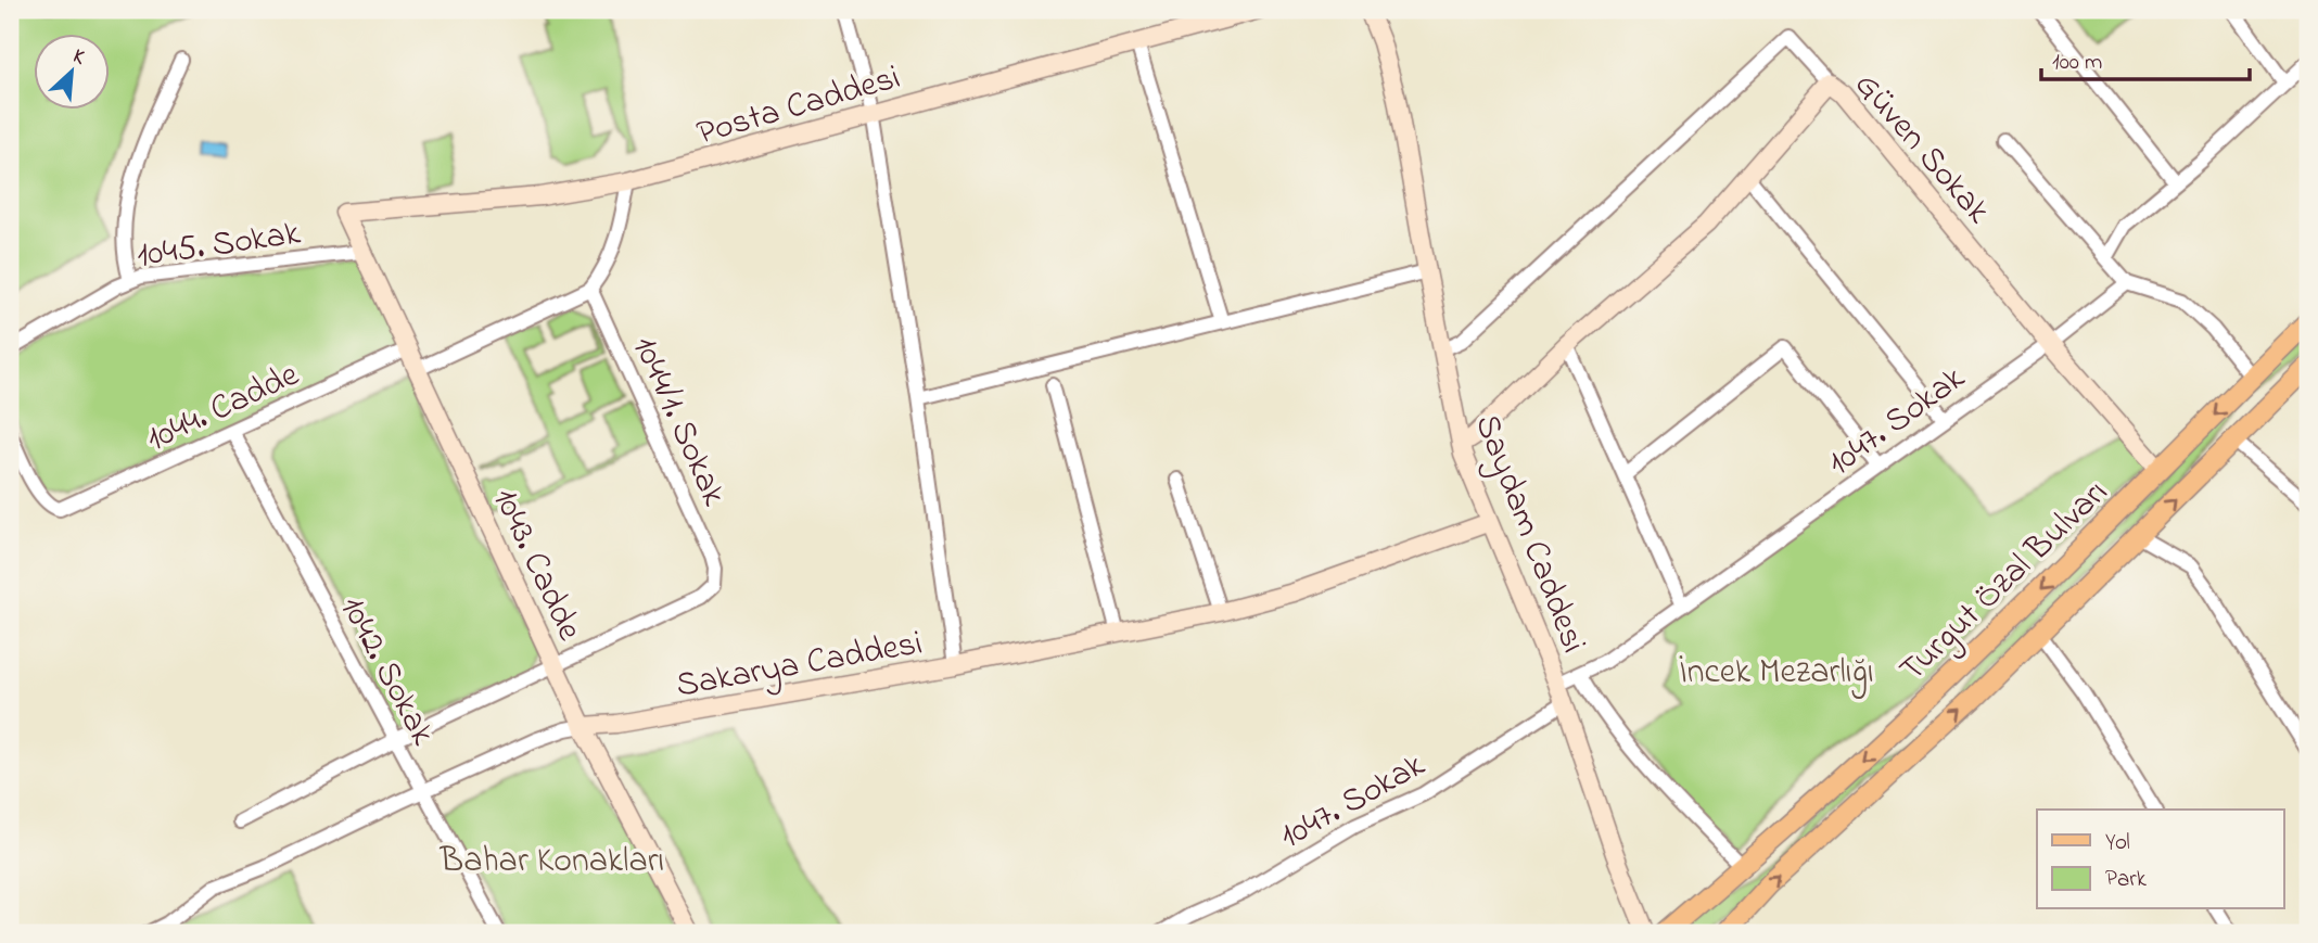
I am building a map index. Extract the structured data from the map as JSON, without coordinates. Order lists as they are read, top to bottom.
{
  "streets": {
    "main road": ["Turgut Özal Bulvarı"],
    "street": [
      "Posta Caddesi",
      "Güven Sokak",
      "1045. Sokak",
      "1044. Cadde",
      "1047. Sokak",
      "1044/1. Sokak",
      "Saydam Caddesi",
      "1043. Cadde",
      "Sakarya Caddesi",
      "1042. Sokak"
    ]
  },
  "crossings": [
    ["Posta Caddesi", "1043. Cadde"],
    ["Güven Sokak", "1047. Sokak"],
    ["Güven Sokak", "Saydam Caddesi"],
    ["Güven Sokak", "Turgut Özal Bulvarı"],
    ["1045. Sokak", "1043. Cadde"],
    ["1044. Cadde", "1043. Cadde"],
    ["1044. Cadde", "1042. Sokak"],
    ["1047. Sokak", "Saydam Caddesi"],
    ["1044/1. Sokak", "1043. Cadde"],
    ["Saydam Caddesi", "Turgut Özal Bulvarı"],
    ["Saydam Caddesi", "Sakarya Caddesi"],
    ["1043. Cadde", "Sakarya Caddesi"],
    ["Sakarya Caddesi", "1042. Sokak"]
  ],
  "parks": ["İncek Mezarlığı", "Bahar Konakları"],
  "legend": ["Yol", "Park"],
  "scale_bar": "100 m",
  "north": "top right"
}
